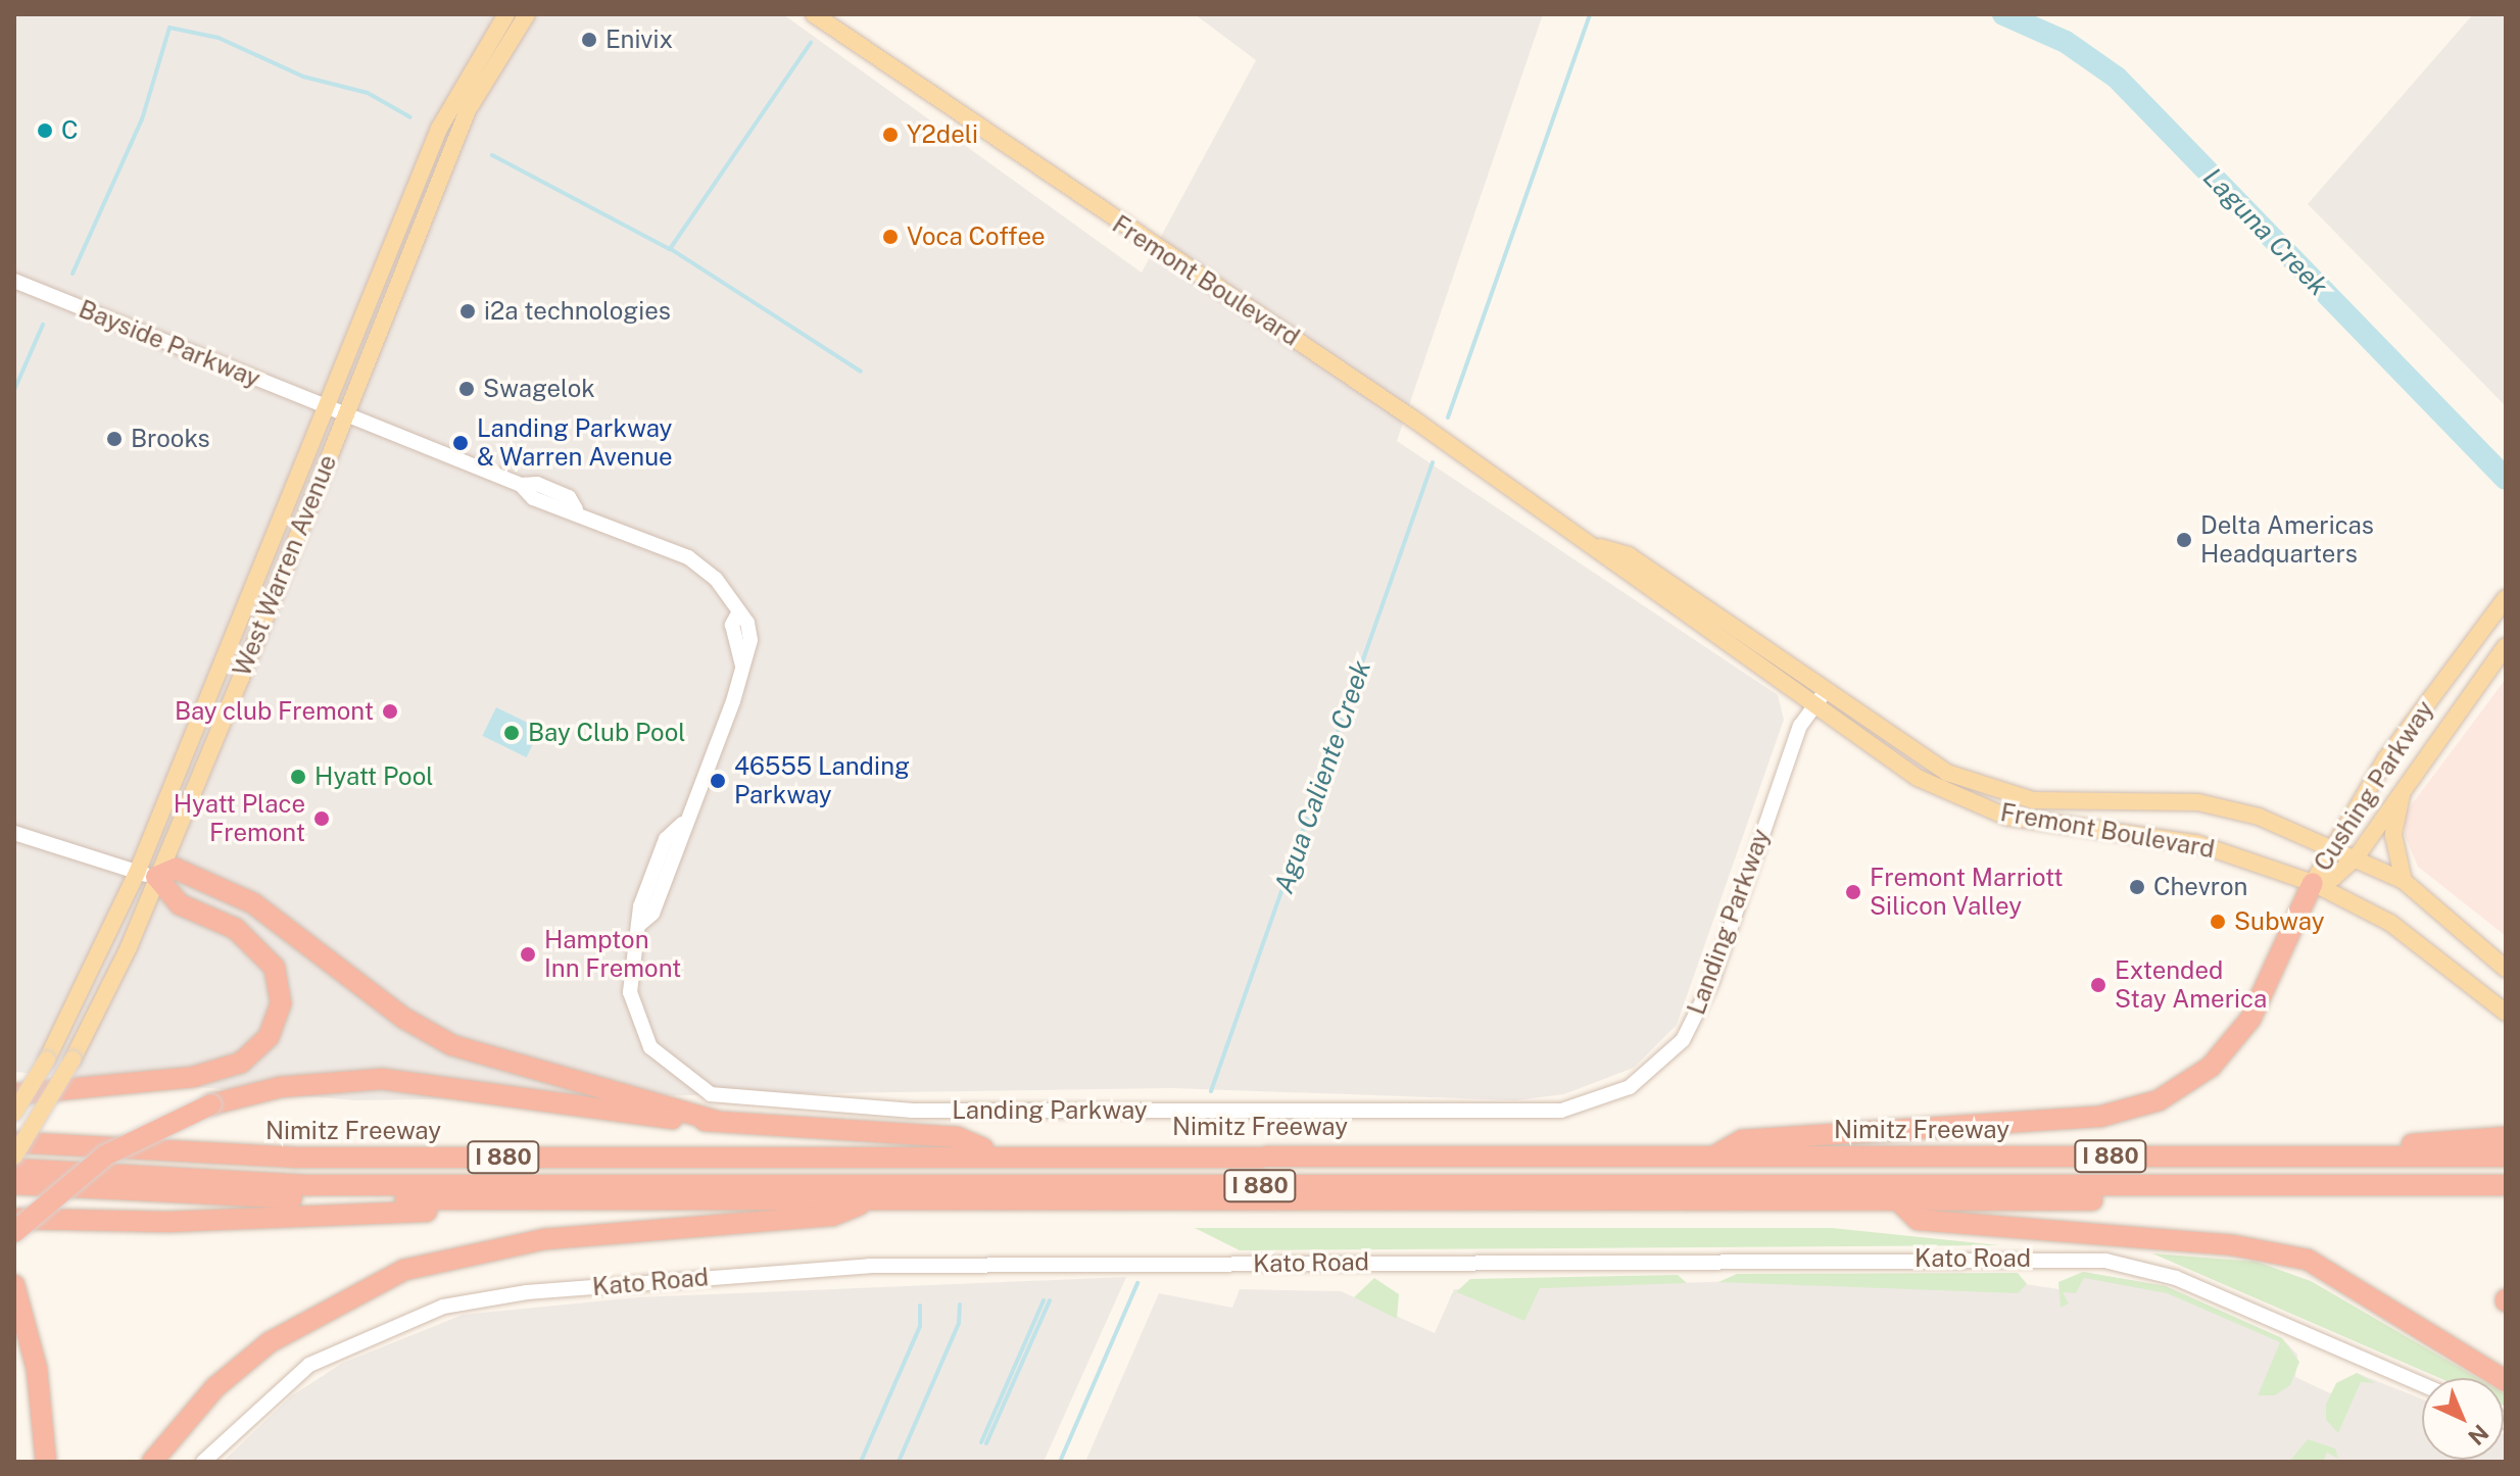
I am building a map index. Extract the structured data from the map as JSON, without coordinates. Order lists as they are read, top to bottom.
{
  "streets": {
    "highway": ["Nimitz Freeway", "I 880"],
    "main road": ["Fremont Boulevard", "West Warren Avenue", "Cushing Parkway"],
    "street": ["Bayside Parkway", "Landing Parkway", "Kato Road"]
  },
  "crossings": [
    ["Fremont Boulevard", "Cushing Parkway"],
    ["Fremont Boulevard", "Landing Parkway"],
    ["Bayside Parkway", "West Warren Avenue"],
    ["Bayside Parkway", "Landing Parkway"],
    ["West Warren Avenue", "Landing Parkway"]
  ],
  "water": ["Laguna Creek", "Agua Caliente Creek"],
  "places": [
    "Enivix",
    "C",
    "Y2deli",
    "Voca Coffee",
    "i2a technologies",
    "Swagelok",
    "Brooks",
    "Landing Parkway & Warren Avenue",
    "Delta Americas Headquarters",
    "Bay club Fremont",
    "Bay Club Pool",
    "Hyatt Pool",
    "46555 Landing Parkway",
    "Hyatt Place Fremont",
    "Chevron",
    "Fremont Marriott Silicon Valley",
    "Subway",
    "Hampton Inn Fremont",
    "Extended Stay America"
  ],
  "north": "bottom right"
}
